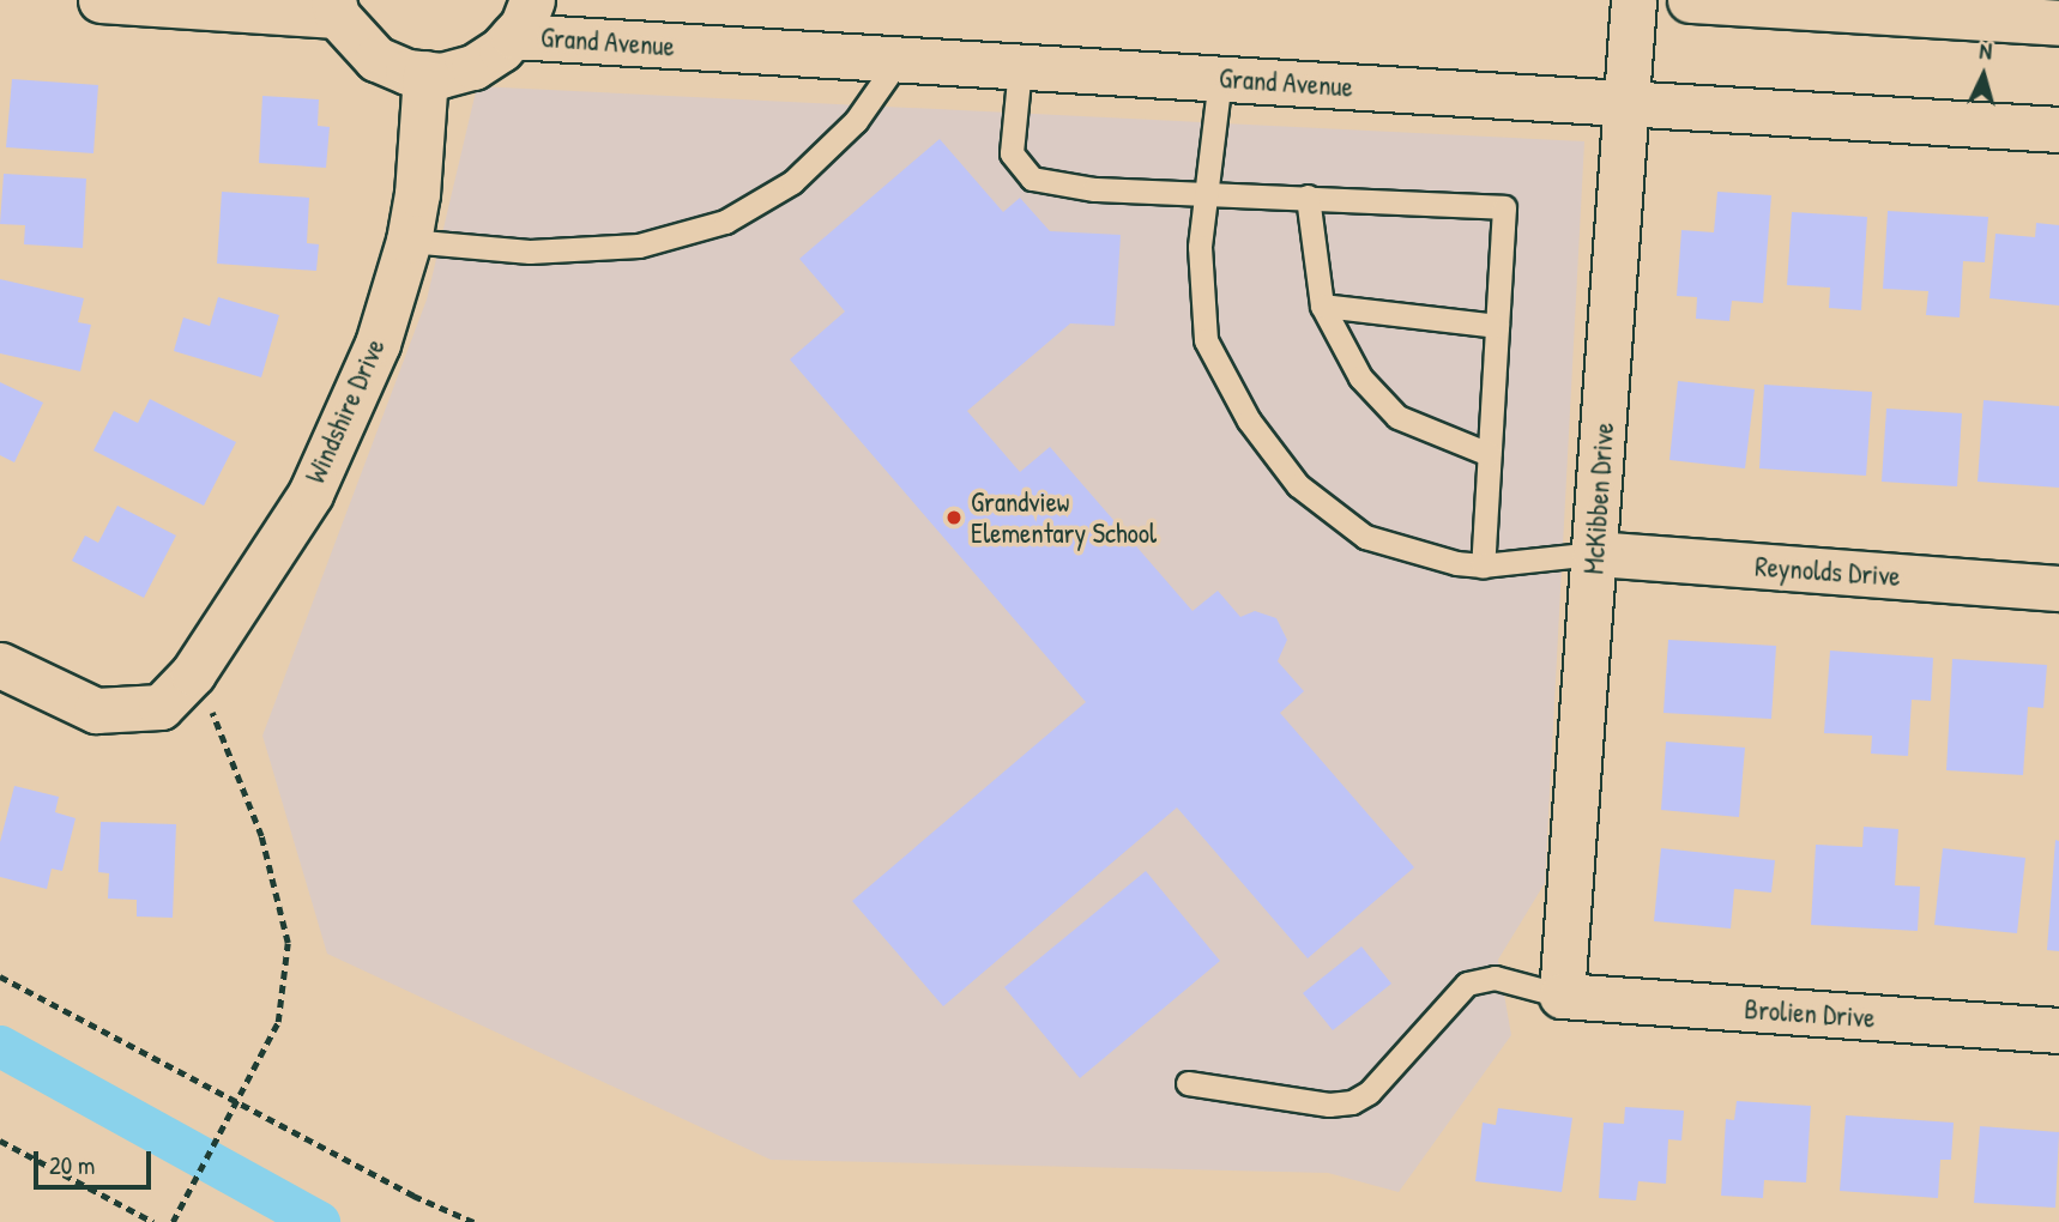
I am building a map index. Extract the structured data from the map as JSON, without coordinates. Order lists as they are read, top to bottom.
{
  "streets": {
    "street": [
      "Grand Avenue",
      "Windshire Drive",
      "McKibben Drive",
      "Reynolds Drive",
      "Brolien Drive"
    ]
  },
  "crossings": [
    ["Grand Avenue", "McKibben Drive"],
    ["McKibben Drive", "Reynolds Drive"],
    ["McKibben Drive", "Brolien Drive"]
  ],
  "places": ["Grandview Elementary School"],
  "scale_bar": "20 m",
  "north": "top"
}
